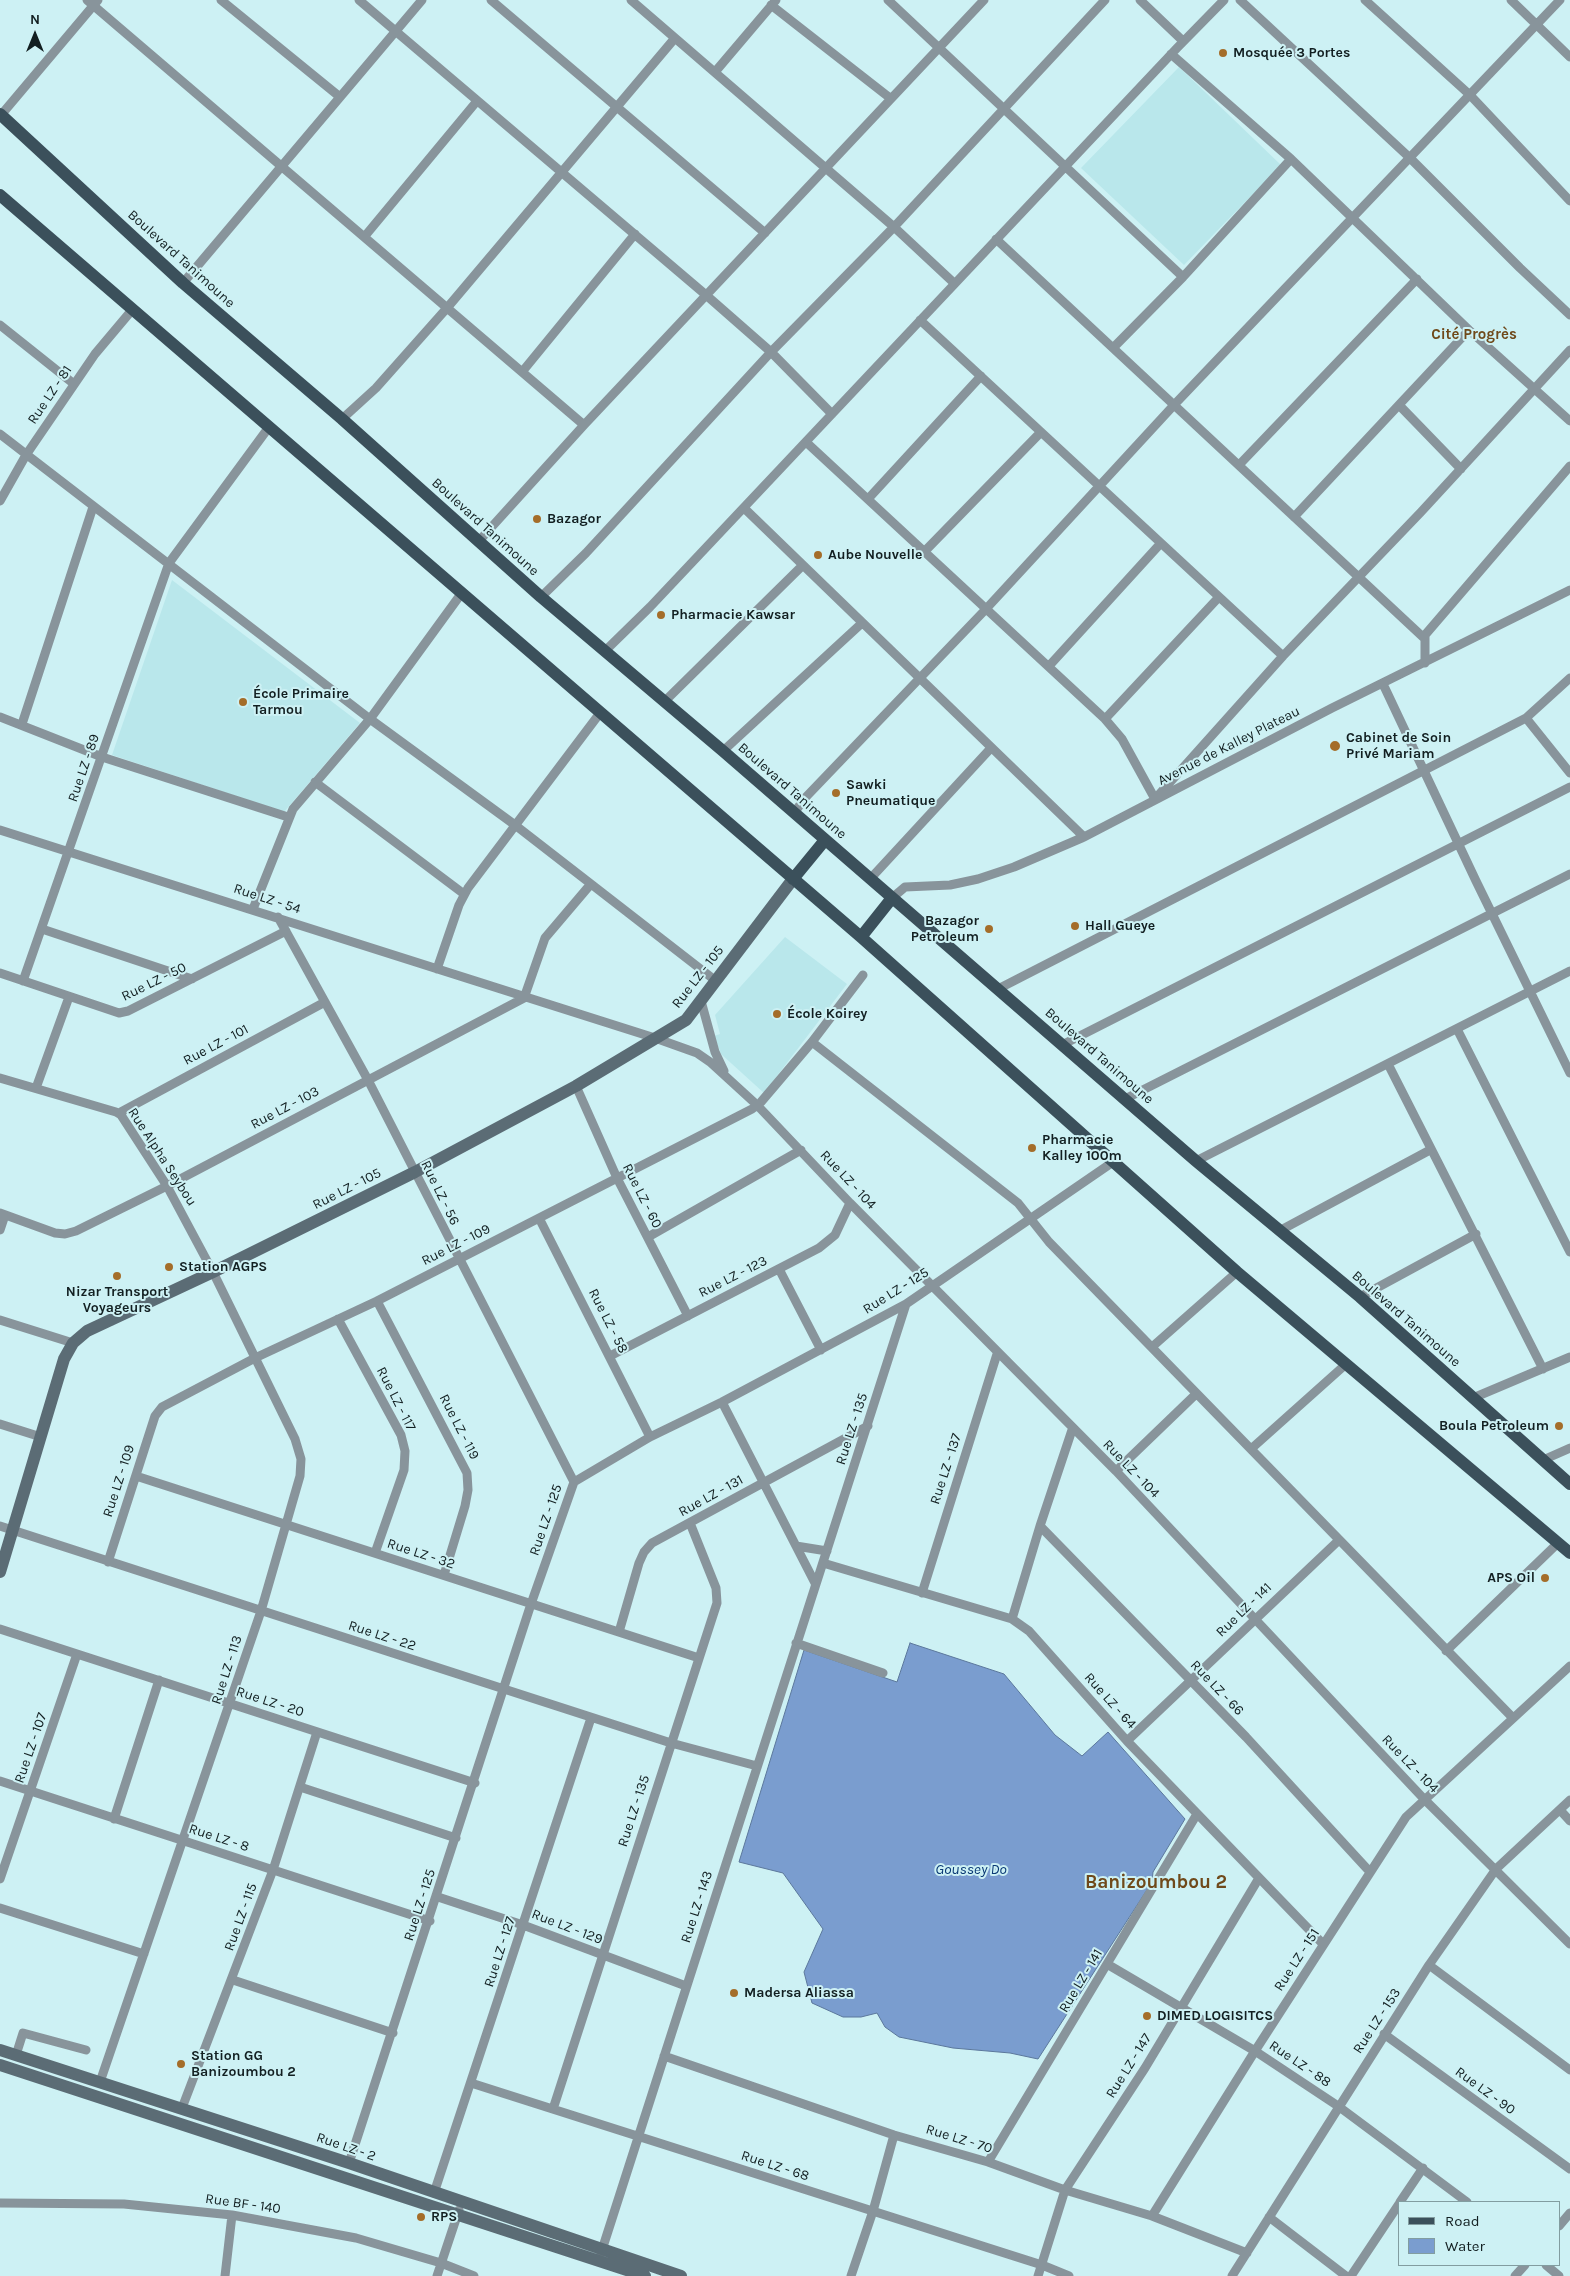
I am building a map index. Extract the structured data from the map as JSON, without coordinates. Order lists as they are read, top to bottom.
{
  "streets": {
    "main road": ["Boulevard Tanimoune", "Rue LZ - 105", "Rue LZ - 2"],
    "street": [
      "Rue LZ - 81",
      "Avenue de Kalley Plateau",
      "Rue LZ - 89",
      "Rue LZ - 54",
      "Rue LZ - 50",
      "Rue LZ - 101",
      "Rue LZ - 103",
      "Rue Alpha Seybou",
      "Rue LZ - 104",
      "Rue LZ - 56",
      "Rue LZ - 60",
      "Rue LZ - 109",
      "Rue LZ - 123",
      "Rue LZ - 125",
      "Rue LZ - 58",
      "Rue LZ - 117",
      "Rue LZ - 119",
      "Rue LZ - 135",
      "Rue LZ - 137",
      "Rue LZ - 131",
      "Rue LZ - 32",
      "Rue LZ - 141",
      "Rue LZ - 22",
      "Rue LZ - 113",
      "Rue LZ - 66",
      "Rue LZ - 64",
      "Rue LZ - 20",
      "Rue LZ - 107",
      "Rue LZ - 8",
      "Rue LZ - 143",
      "Rue LZ - 115",
      "Rue LZ - 129",
      "Rue LZ - 127",
      "Rue LZ - 151",
      "Rue LZ - 153",
      "Rue LZ - 88",
      "Rue LZ - 147",
      "Rue LZ - 90",
      "Rue LZ - 70",
      "Rue LZ - 68",
      "Rue BF - 140"
    ]
  },
  "crossings": [
    ["Boulevard Tanimoune", "Avenue de Kalley Plateau"],
    ["Rue LZ - 89", "Rue LZ - 54"],
    ["Rue LZ - 89", "Rue LZ - 50"],
    ["Rue LZ - 54", "Rue LZ - 105"],
    ["Rue LZ - 54", "Rue LZ - 103"],
    ["Rue LZ - 54", "Rue LZ - 104"],
    ["Rue LZ - 54", "Rue LZ - 56"],
    ["Rue LZ - 105", "Rue Alpha Seybou"],
    ["Rue LZ - 105", "Rue LZ - 104"],
    ["Rue LZ - 105", "Rue LZ - 56"],
    ["Rue LZ - 105", "Rue LZ - 60"],
    ["Rue LZ - 105", "Rue LZ - 22"],
    ["Rue LZ - 105", "Rue LZ - 113"],
    ["Rue LZ - 50", "Rue LZ - 56"],
    ["Rue LZ - 101", "Rue Alpha Seybou"],
    ["Rue LZ - 101", "Rue LZ - 56"],
    ["Rue LZ - 103", "Rue Alpha Seybou"],
    ["Rue LZ - 103", "Rue LZ - 56"],
    ["Rue Alpha Seybou", "Rue LZ - 113"],
    ["Rue LZ - 104", "Rue LZ - 109"],
    ["Rue LZ - 104", "Rue LZ - 123"],
    ["Rue LZ - 104", "Rue LZ - 125"],
    ["Rue LZ - 104", "Rue LZ - 137"],
    ["Rue LZ - 104", "Rue LZ - 141"],
    ["Rue LZ - 104", "Rue LZ - 151"],
    ["Rue LZ - 104", "Rue LZ - 153"],
    ["Rue LZ - 56", "Rue LZ - 109"],
    ["Rue LZ - 56", "Rue LZ - 125"],
    ["Rue LZ - 60", "Rue LZ - 109"],
    ["Rue LZ - 60", "Rue LZ - 123"],
    ["Rue LZ - 109", "Rue LZ - 58"],
    ["Rue LZ - 109", "Rue LZ - 117"],
    ["Rue LZ - 109", "Rue LZ - 119"],
    ["Rue LZ - 109", "Rue LZ - 32"],
    ["Rue LZ - 109", "Rue LZ - 22"],
    ["Rue LZ - 109", "Rue LZ - 113"],
    ["Rue LZ - 123", "Rue LZ - 58"],
    ["Rue LZ - 125", "Rue LZ - 58"],
    ["Rue LZ - 125", "Rue LZ - 135"],
    ["Rue LZ - 125", "Rue LZ - 32"],
    ["Rue LZ - 125", "Rue LZ - 22"],
    ["Rue LZ - 125", "Rue LZ - 20"],
    ["Rue LZ - 125", "Rue LZ - 8"],
    ["Rue LZ - 125", "Rue LZ - 129"],
    ["Rue LZ - 125", "Rue LZ - 2"],
    ["Rue LZ - 117", "Rue LZ - 32"],
    ["Rue LZ - 119", "Rue LZ - 32"],
    ["Rue LZ - 135", "Rue LZ - 131"],
    ["Rue LZ - 135", "Rue LZ - 32"],
    ["Rue LZ - 135", "Rue LZ - 22"],
    ["Rue LZ - 135", "Rue LZ - 64"],
    ["Rue LZ - 135", "Rue LZ - 143"],
    ["Rue LZ - 135", "Rue LZ - 129"],
    ["Rue LZ - 135", "Rue LZ - 68"],
    ["Rue LZ - 137", "Rue LZ - 64"],
    ["Rue LZ - 131", "Rue LZ - 32"],
    ["Rue LZ - 32", "Rue LZ - 113"],
    ["Rue LZ - 141", "Rue LZ - 66"],
    ["Rue LZ - 141", "Rue LZ - 64"],
    ["Rue LZ - 141", "Rue LZ - 88"],
    ["Rue LZ - 141", "Rue LZ - 70"],
    ["Rue LZ - 22", "Rue LZ - 113"],
    ["Rue LZ - 22", "Rue LZ - 143"],
    ["Rue LZ - 22", "Rue LZ - 127"],
    ["Rue LZ - 113", "Rue LZ - 20"],
    ["Rue LZ - 113", "Rue LZ - 8"],
    ["Rue LZ - 113", "Rue LZ - 2"],
    ["Rue LZ - 66", "Rue LZ - 151"],
    ["Rue LZ - 64", "Rue LZ - 143"],
    ["Rue LZ - 64", "Rue LZ - 151"],
    ["Rue LZ - 64", "Rue LZ - 147"],
    ["Rue LZ - 20", "Rue LZ - 107"],
    ["Rue LZ - 20", "Rue LZ - 115"],
    ["Rue LZ - 107", "Rue LZ - 8"],
    ["Rue LZ - 8", "Rue LZ - 115"],
    ["Rue LZ - 143", "Rue LZ - 129"],
    ["Rue LZ - 143", "Rue LZ - 70"],
    ["Rue LZ - 143", "Rue LZ - 2"],
    ["Rue LZ - 143", "Rue LZ - 68"],
    ["Rue LZ - 115", "Rue LZ - 2"],
    ["Rue LZ - 129", "Rue LZ - 127"],
    ["Rue LZ - 127", "Rue LZ - 2"],
    ["Rue LZ - 127", "Rue LZ - 68"],
    ["Rue LZ - 151", "Rue LZ - 88"],
    ["Rue LZ - 151", "Rue LZ - 70"],
    ["Rue LZ - 153", "Rue LZ - 88"],
    ["Rue LZ - 153", "Rue LZ - 90"],
    ["Rue LZ - 153", "Rue LZ - 70"],
    ["Rue LZ - 88", "Rue LZ - 147"],
    ["Rue LZ - 147", "Rue LZ - 70"],
    ["Rue LZ - 147", "Rue LZ - 68"]
  ],
  "districts": ["Cité Progrès", "Banizoumbou 2"],
  "water": ["Goussey Do"],
  "places": [
    "Mosquée 3 Portes",
    "Bazagor",
    "Aube Nouvelle",
    "Pharmacie Kawsar",
    "École Primaire Tarmou",
    "Cabinet de Soin Privé Mariam",
    "Sawki Pneumatique",
    "Hall Gueye",
    "Bazagor Petroleum",
    "École Koirey",
    "Pharmacie Kalley 100m",
    "Station AGPS",
    "Nizar Transport Voyageurs",
    "Boula Petroleum",
    "APS Oil",
    "Madersa Aliassa",
    "DIMED LOGISITCS",
    "Station GG Banizoumbou 2",
    "RPS"
  ],
  "legend": ["Road", "Water"],
  "north": "top"
}
